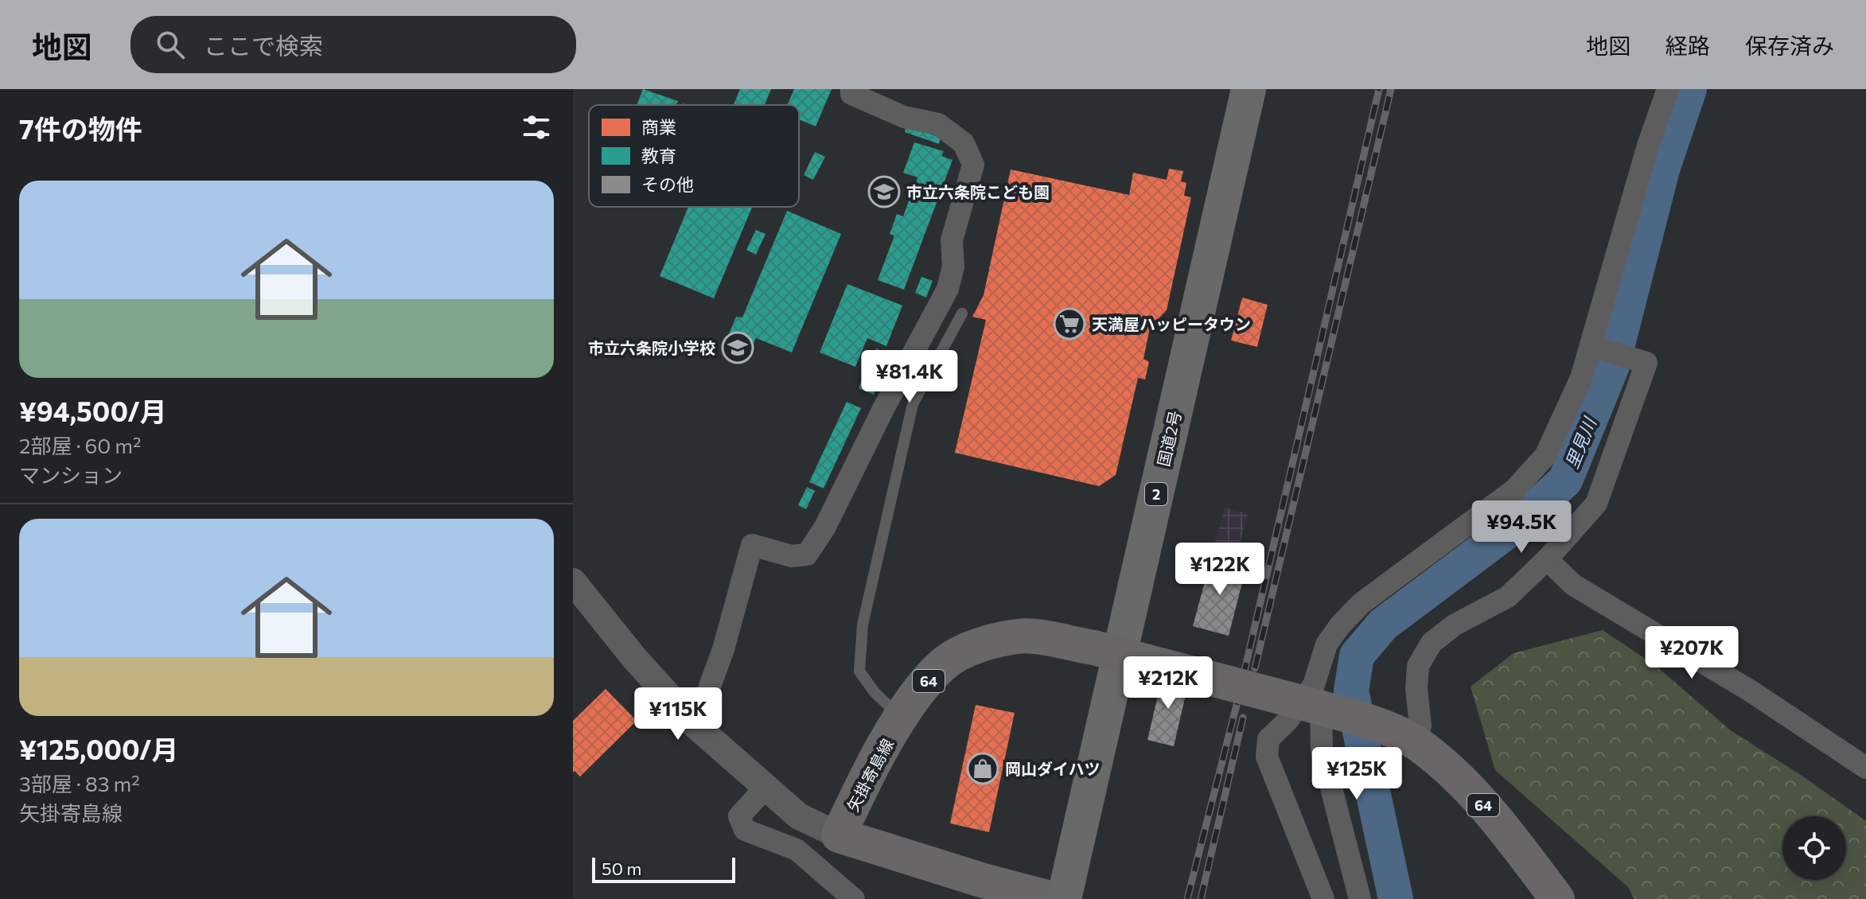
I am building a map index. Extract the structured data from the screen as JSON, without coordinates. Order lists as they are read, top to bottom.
{
  "streets": {
    "highway": ["国道2号", "2"],
    "main road": ["64", "矢掛寄島線"]
  },
  "crossings": [
    ["64", "矢掛寄島線"]
  ],
  "water": ["里見川"],
  "places": {
    "school or university": ["市立六条院こども園", "市立六条院小学校"],
    "supermarket": ["天満屋ハッピータウン"],
    "shop": ["岡山ダイハツ"]
  },
  "legend": ["商業", "教育", "その他"],
  "scale_bar": "50 m",
  "page": {
    "header": "地図",
    "search": "ここで検索",
    "nav": ["地図", "経路", "保存済み"],
    "heading": "7件の物件",
    "list": [
      {
        "name": "¥94,500/月",
        "note": "2部屋 · 60 m² · マンション"
      },
      {
        "name": "¥125,000/月",
        "note": "3部屋 · 83 m² · 矢掛寄島線"
      }
    ],
    "price": [
      "¥81.4K",
      "¥94.5K",
      "¥122K",
      "¥207K",
      "¥212K",
      "¥115K",
      "¥125K"
    ],
    "scale": "50 m"
  }
}
